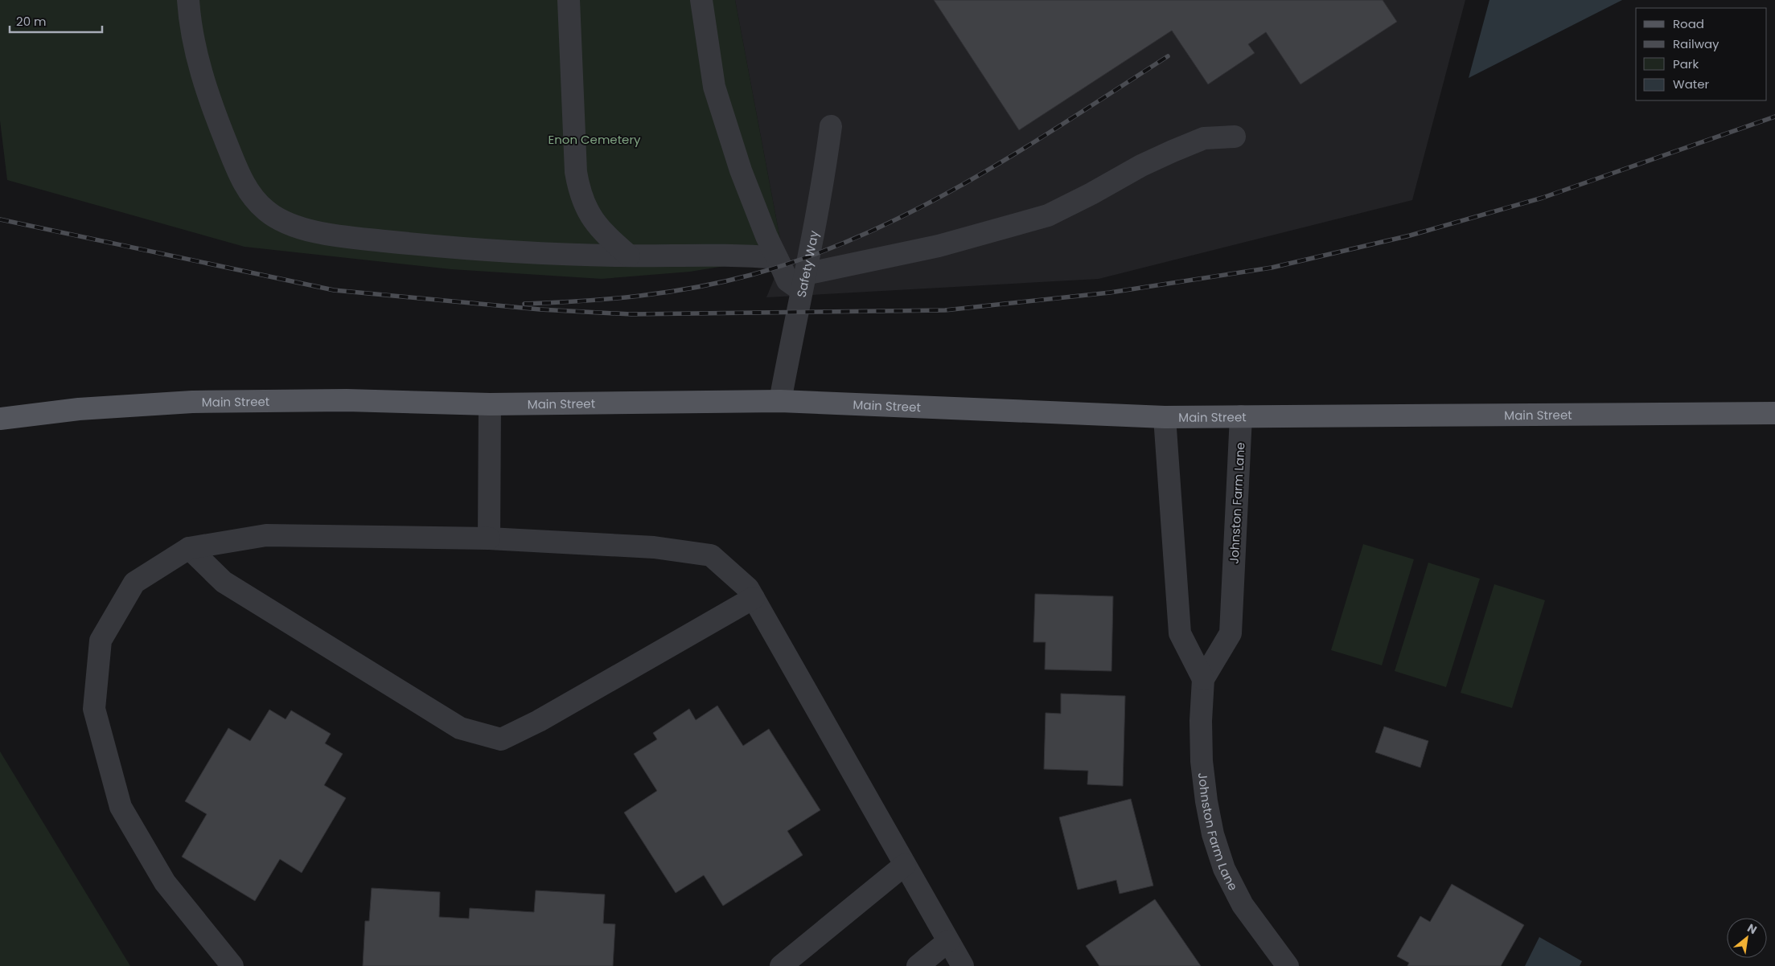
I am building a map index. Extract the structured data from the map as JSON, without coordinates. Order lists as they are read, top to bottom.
{
  "streets": {
    "main road": ["Main Street"],
    "street": ["Safety Way", "Johnston Farm Lane"]
  },
  "crossings": [
    ["Safety Way", "Main Street"],
    ["Main Street", "Johnston Farm Lane"]
  ],
  "parks": ["Enon Cemetery"],
  "legend": [
    "Road",
    "Railway",
    "Park",
    "Water"
  ],
  "scale_bar": "20 m",
  "north": "top right"
}
